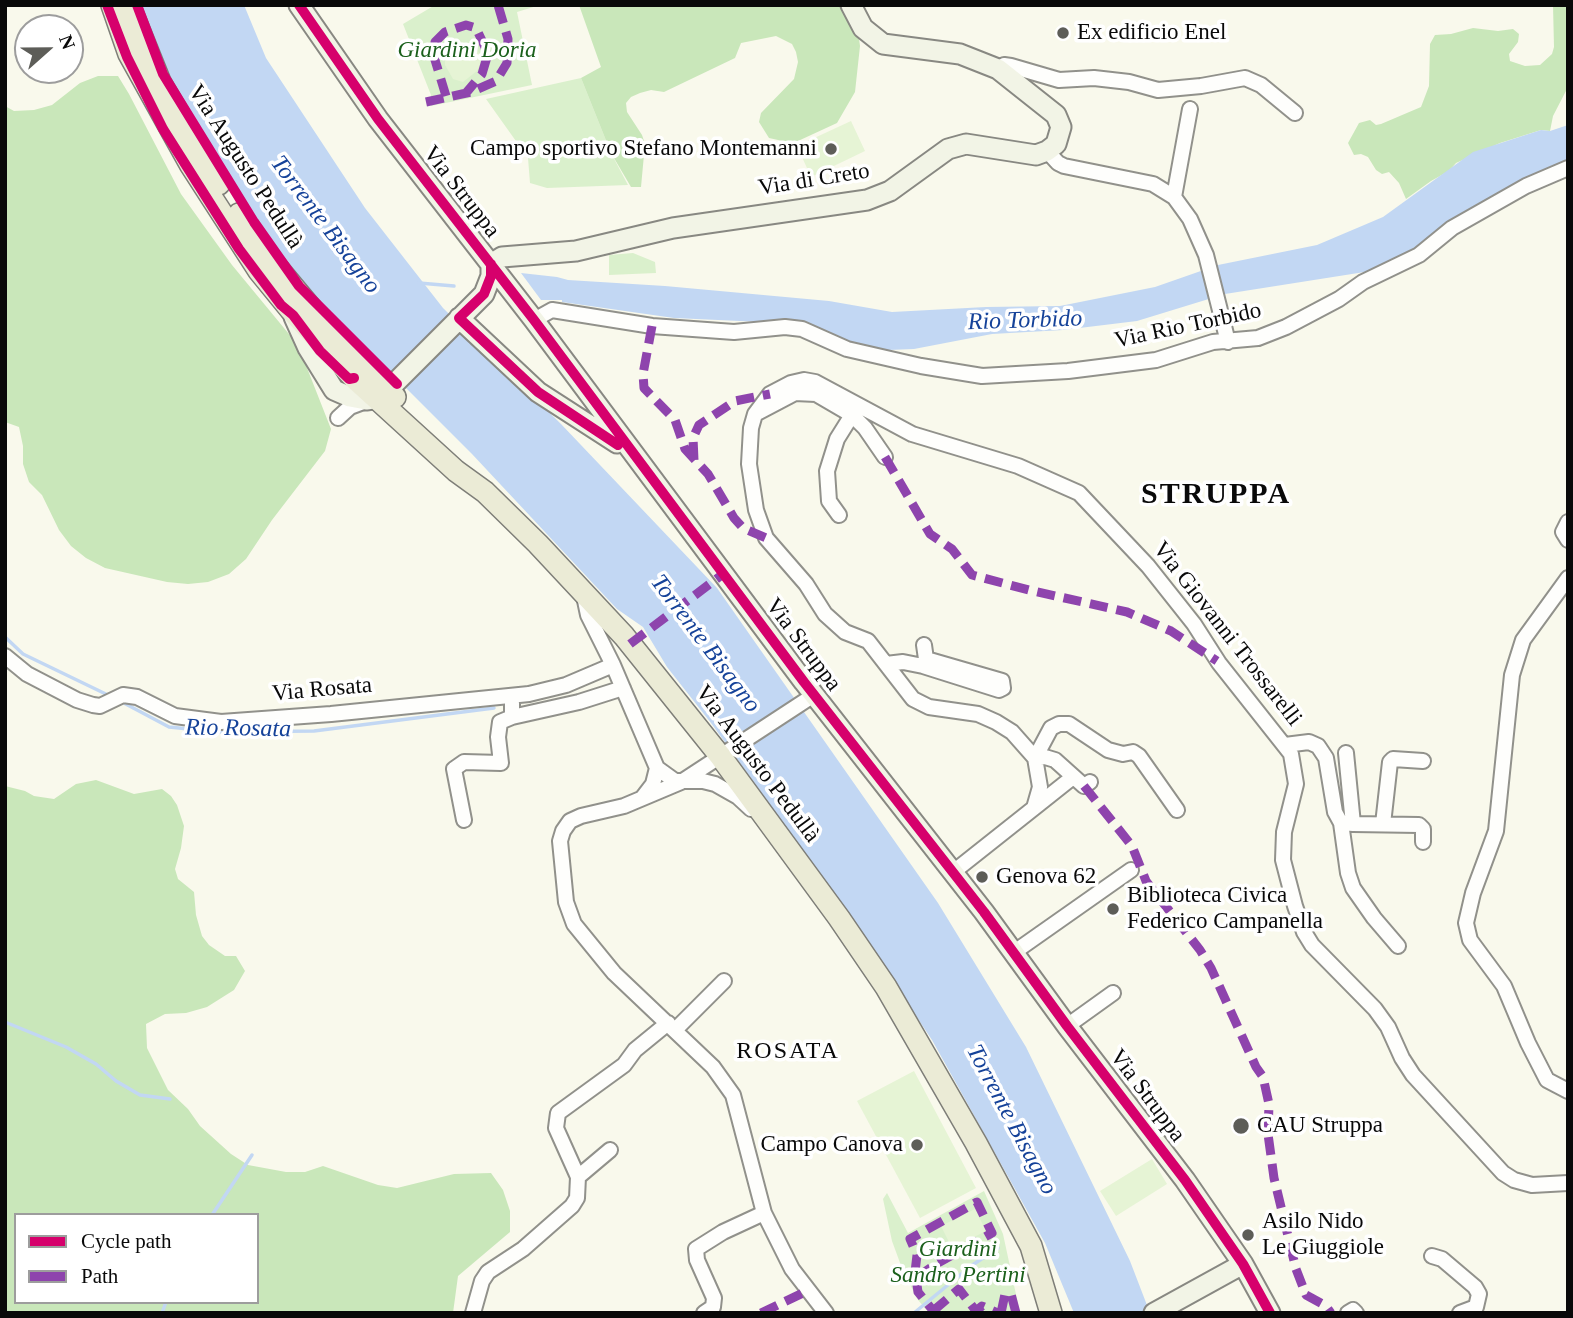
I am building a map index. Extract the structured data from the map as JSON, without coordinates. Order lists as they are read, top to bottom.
{
  "streets": {
    "main road": ["Via Augusto Pedullà"],
    "street": [
      "Via di Creto",
      "Via Struppa",
      "Via Rio Torbido",
      "Via Giovanni Trossarelli",
      "Via Rosata"
    ]
  },
  "crossings": [
    ["Via di Creto", "Via Struppa"],
    ["Via Struppa", "Via Rio Torbido"]
  ],
  "districts": ["STRUPPA", "ROSATA"],
  "water": ["Torrente Bisagno", "Rio Torbido", "Rio Rosata"],
  "parks": ["Giardini Doria", "Giardini Sandro Pertini"],
  "places": [
    "Ex edificio Enel",
    "Campo sportivo Stefano Montemanni",
    "Genova 62",
    "Biblioteca Civica Federico Campanella",
    "CAU Struppa",
    "Campo Canova",
    "Asilo Nido Le Giuggiole"
  ],
  "legend": ["Cycle path", "Path"],
  "north": "right"
}
